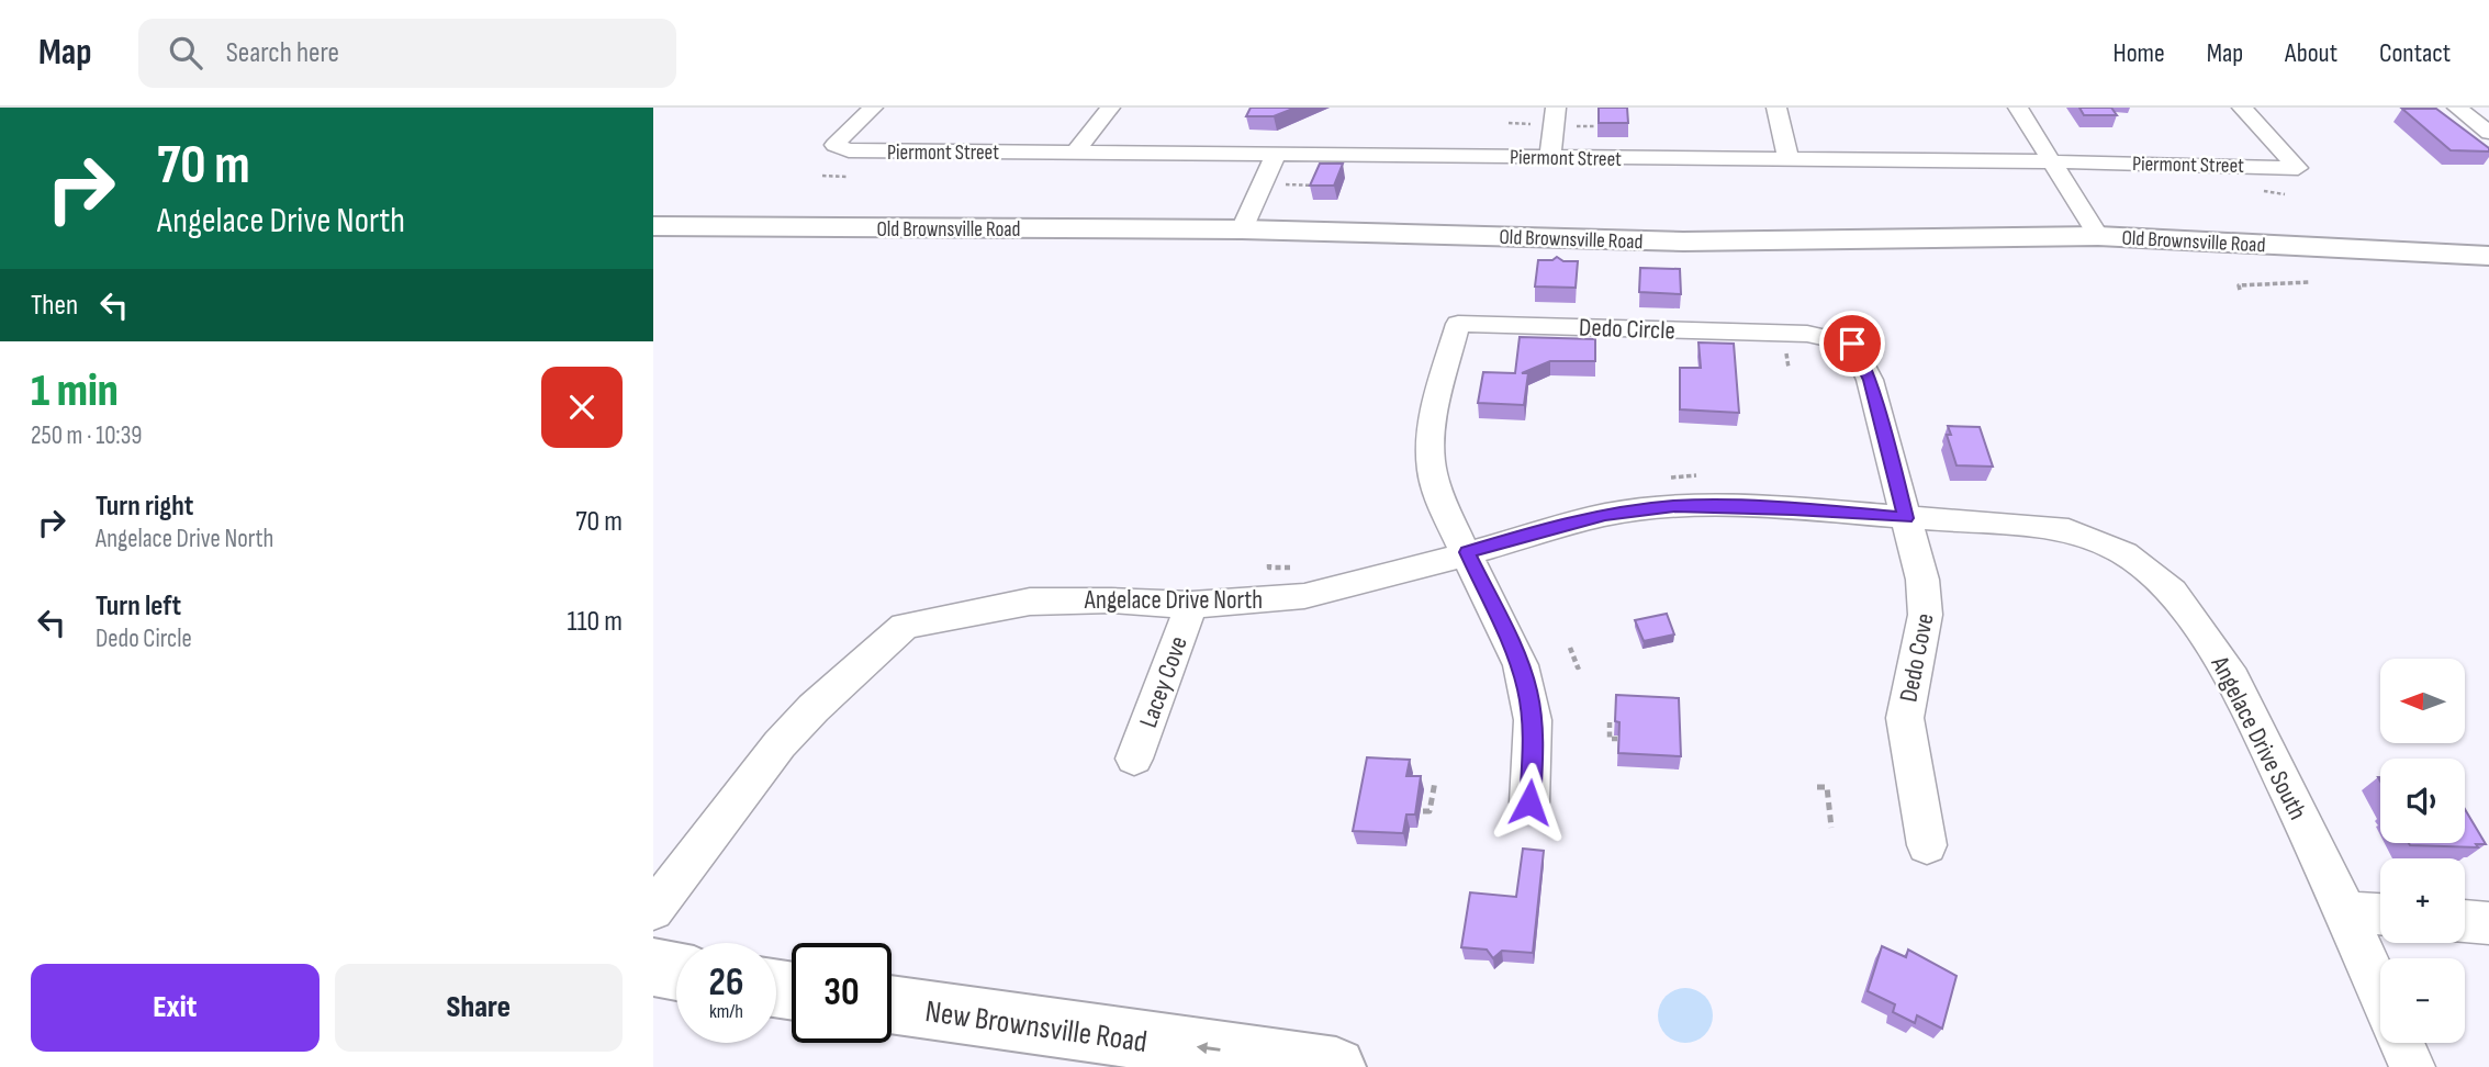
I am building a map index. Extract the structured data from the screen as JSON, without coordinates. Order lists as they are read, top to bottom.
{
  "streets": {
    "street": [
      "Piermont Street",
      "Old Brownsville Road",
      "Dedo Circle",
      "Angelace Drive North",
      "Dedo Cove",
      "Lacey Cove",
      "Angelace Drive South",
      "New Brownsville Road"
    ]
  },
  "crossings": [
    ["Dedo Circle", "Angelace Drive North"],
    ["Dedo Circle", "Dedo Cove"],
    ["Dedo Circle", "Angelace Drive South"],
    ["Angelace Drive North", "Dedo Cove"],
    ["Angelace Drive North", "Lacey Cove"],
    ["Angelace Drive North", "Angelace Drive South"],
    ["Dedo Cove", "Angelace Drive South"]
  ],
  "one_way": ["New Brownsville Road"],
  "north": "left",
  "page": {
    "header": "Map",
    "search": "Search here",
    "nav": [
      "Home",
      "Map",
      "About",
      "Contact"
    ],
    "turn": ["70 m", "Angelace Drive North"],
    "then": "Then",
    "heading": ["1 min", "250 m · 10:39"],
    "list": [
      {
        "name": "Turn right",
        "note": "Angelace Drive North",
        "value": "70 m"
      },
      {
        "name": "Turn left",
        "note": "Dedo Circle",
        "value": "110 m"
      }
    ],
    "map_buttons": ["+", "−"],
    "speed": "26 km/h",
    "limit": "30",
    "buttons": ["Exit", "Share"]
  }
}
